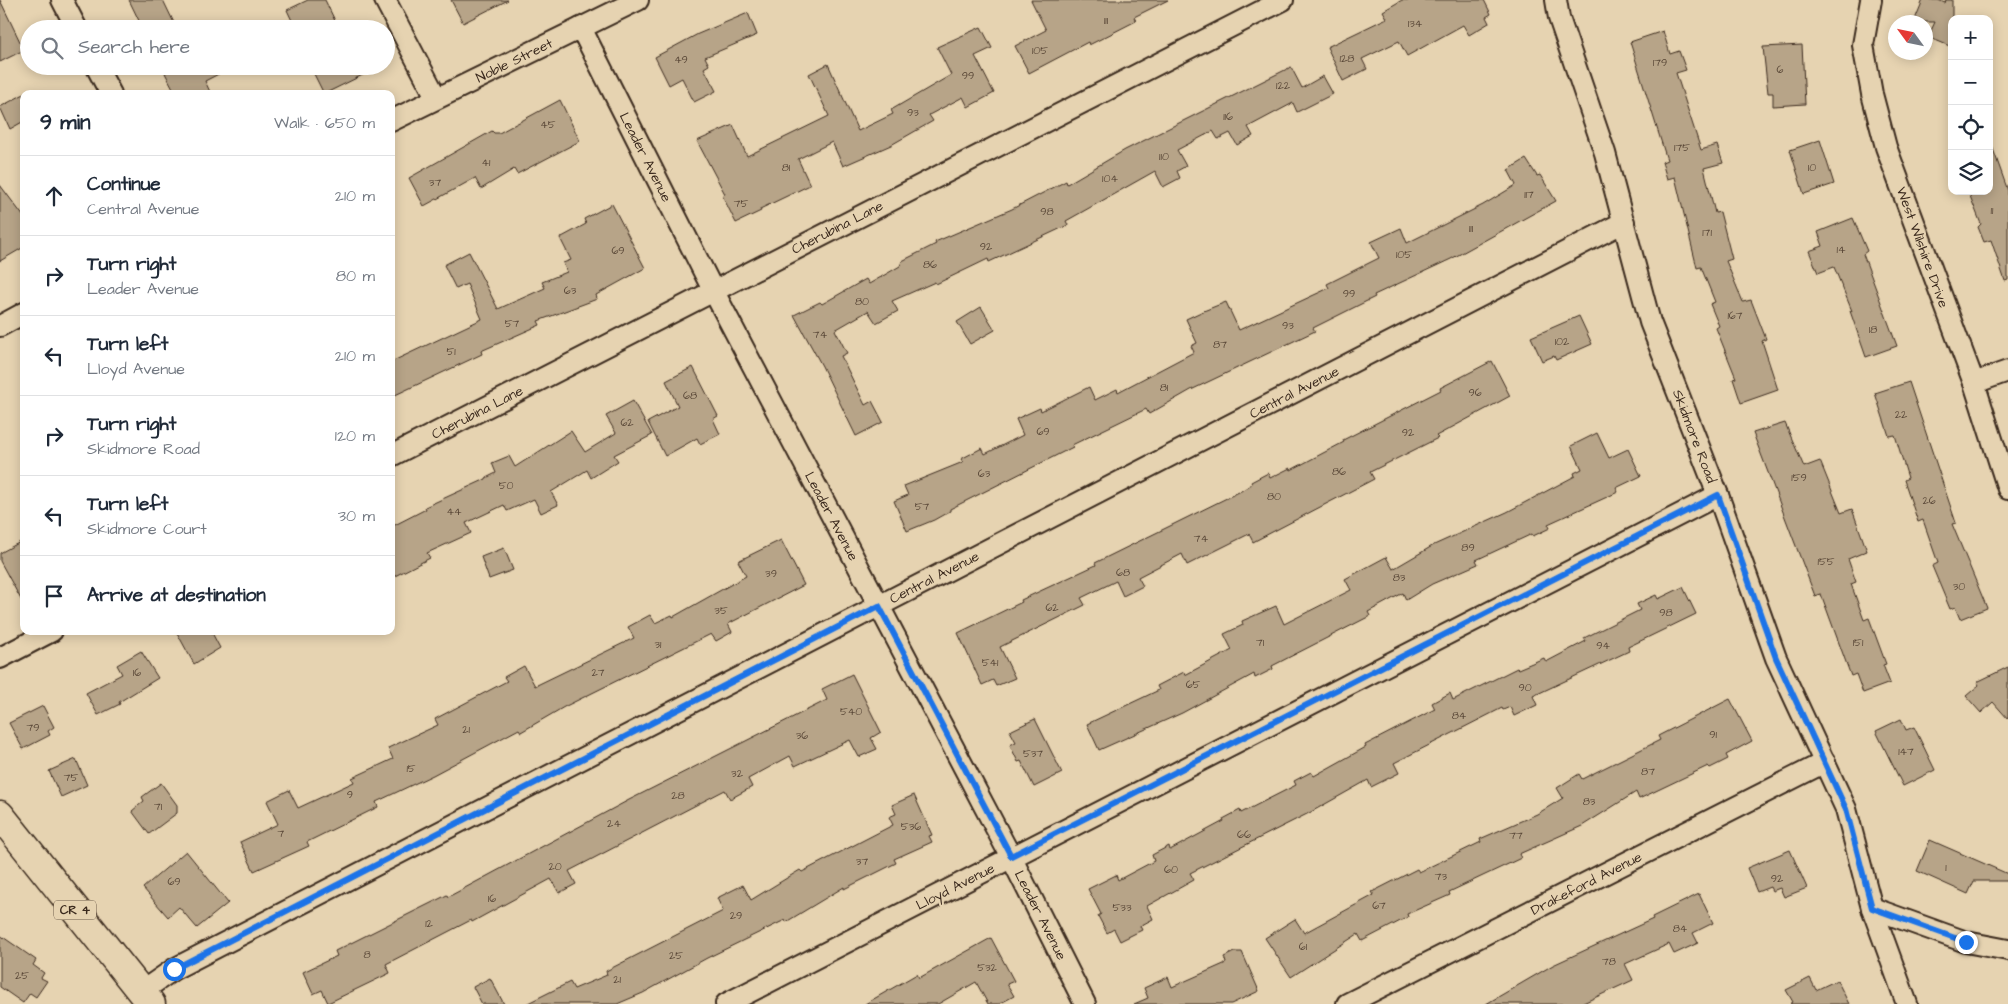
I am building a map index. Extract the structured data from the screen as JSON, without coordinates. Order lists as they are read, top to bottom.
{
  "streets": {
    "main road": ["CR 4"],
    "street": [
      "Noble Street",
      "Leader Avenue",
      "Cherubina Lane",
      "West Wilshire Drive",
      "Central Avenue",
      "Skidmore Road",
      "Drakeford Avenue",
      "Lloyd Avenue"
    ]
  },
  "crossings": [
    ["Noble Street", "Leader Avenue"],
    ["Leader Avenue", "Cherubina Lane"],
    ["Leader Avenue", "Central Avenue"],
    ["Leader Avenue", "Lloyd Avenue"],
    ["Central Avenue", "Skidmore Road"],
    ["Central Avenue", "CR 4"],
    ["Skidmore Road", "Drakeford Avenue"],
    ["Skidmore Road", "Lloyd Avenue"]
  ],
  "house_numbers": [
    "111",
    "134",
    "105",
    "128",
    "49",
    "179",
    "6",
    "99",
    "122",
    "93",
    "116",
    "45",
    "175",
    "110",
    "41",
    "81",
    "10",
    "104",
    "37",
    "117",
    "75",
    "11",
    "98",
    "111",
    "171",
    "92",
    "14",
    "69",
    "105",
    "86",
    "63",
    "99",
    "80",
    "167",
    "57",
    "93",
    "18",
    "74",
    "102",
    "87",
    "51",
    "81",
    "96",
    "68",
    "22",
    "62",
    "69",
    "92",
    "86",
    "63",
    "159",
    "50",
    "80",
    "26",
    "57",
    "44",
    "74",
    "89",
    "155",
    "68",
    "39",
    "83",
    "30",
    "62",
    "35",
    "98",
    "71",
    "151",
    "31",
    "94",
    "541",
    "16",
    "27",
    "65",
    "90",
    "540",
    "84",
    "79",
    "21",
    "91",
    "36",
    "147",
    "537",
    "15",
    "87",
    "32",
    "75",
    "9",
    "28",
    "83",
    "71",
    "24",
    "536",
    "7",
    "66",
    "77",
    "37",
    "20",
    "1",
    "60",
    "73",
    "92",
    "69",
    "16",
    "67",
    "533",
    "29",
    "12",
    "84",
    "61",
    "8",
    "25",
    "78",
    "532",
    "25",
    "21"
  ],
  "north": "top left",
  "page": {
    "map_buttons": ["+", "−"],
    "search": "Search here",
    "heading": ["9 min", "Walk · 650 m"],
    "list": [
      ["Continue", "Central Avenue", "210 m"],
      ["Turn right", "Leader Avenue", "80 m"],
      ["Turn left", "Lloyd Avenue", "210 m"],
      ["Turn right", "Skidmore Road", "120 m"],
      ["Turn left", "Skidmore Court", "30 m"],
      "Arrive at destination"
    ]
  }
}
